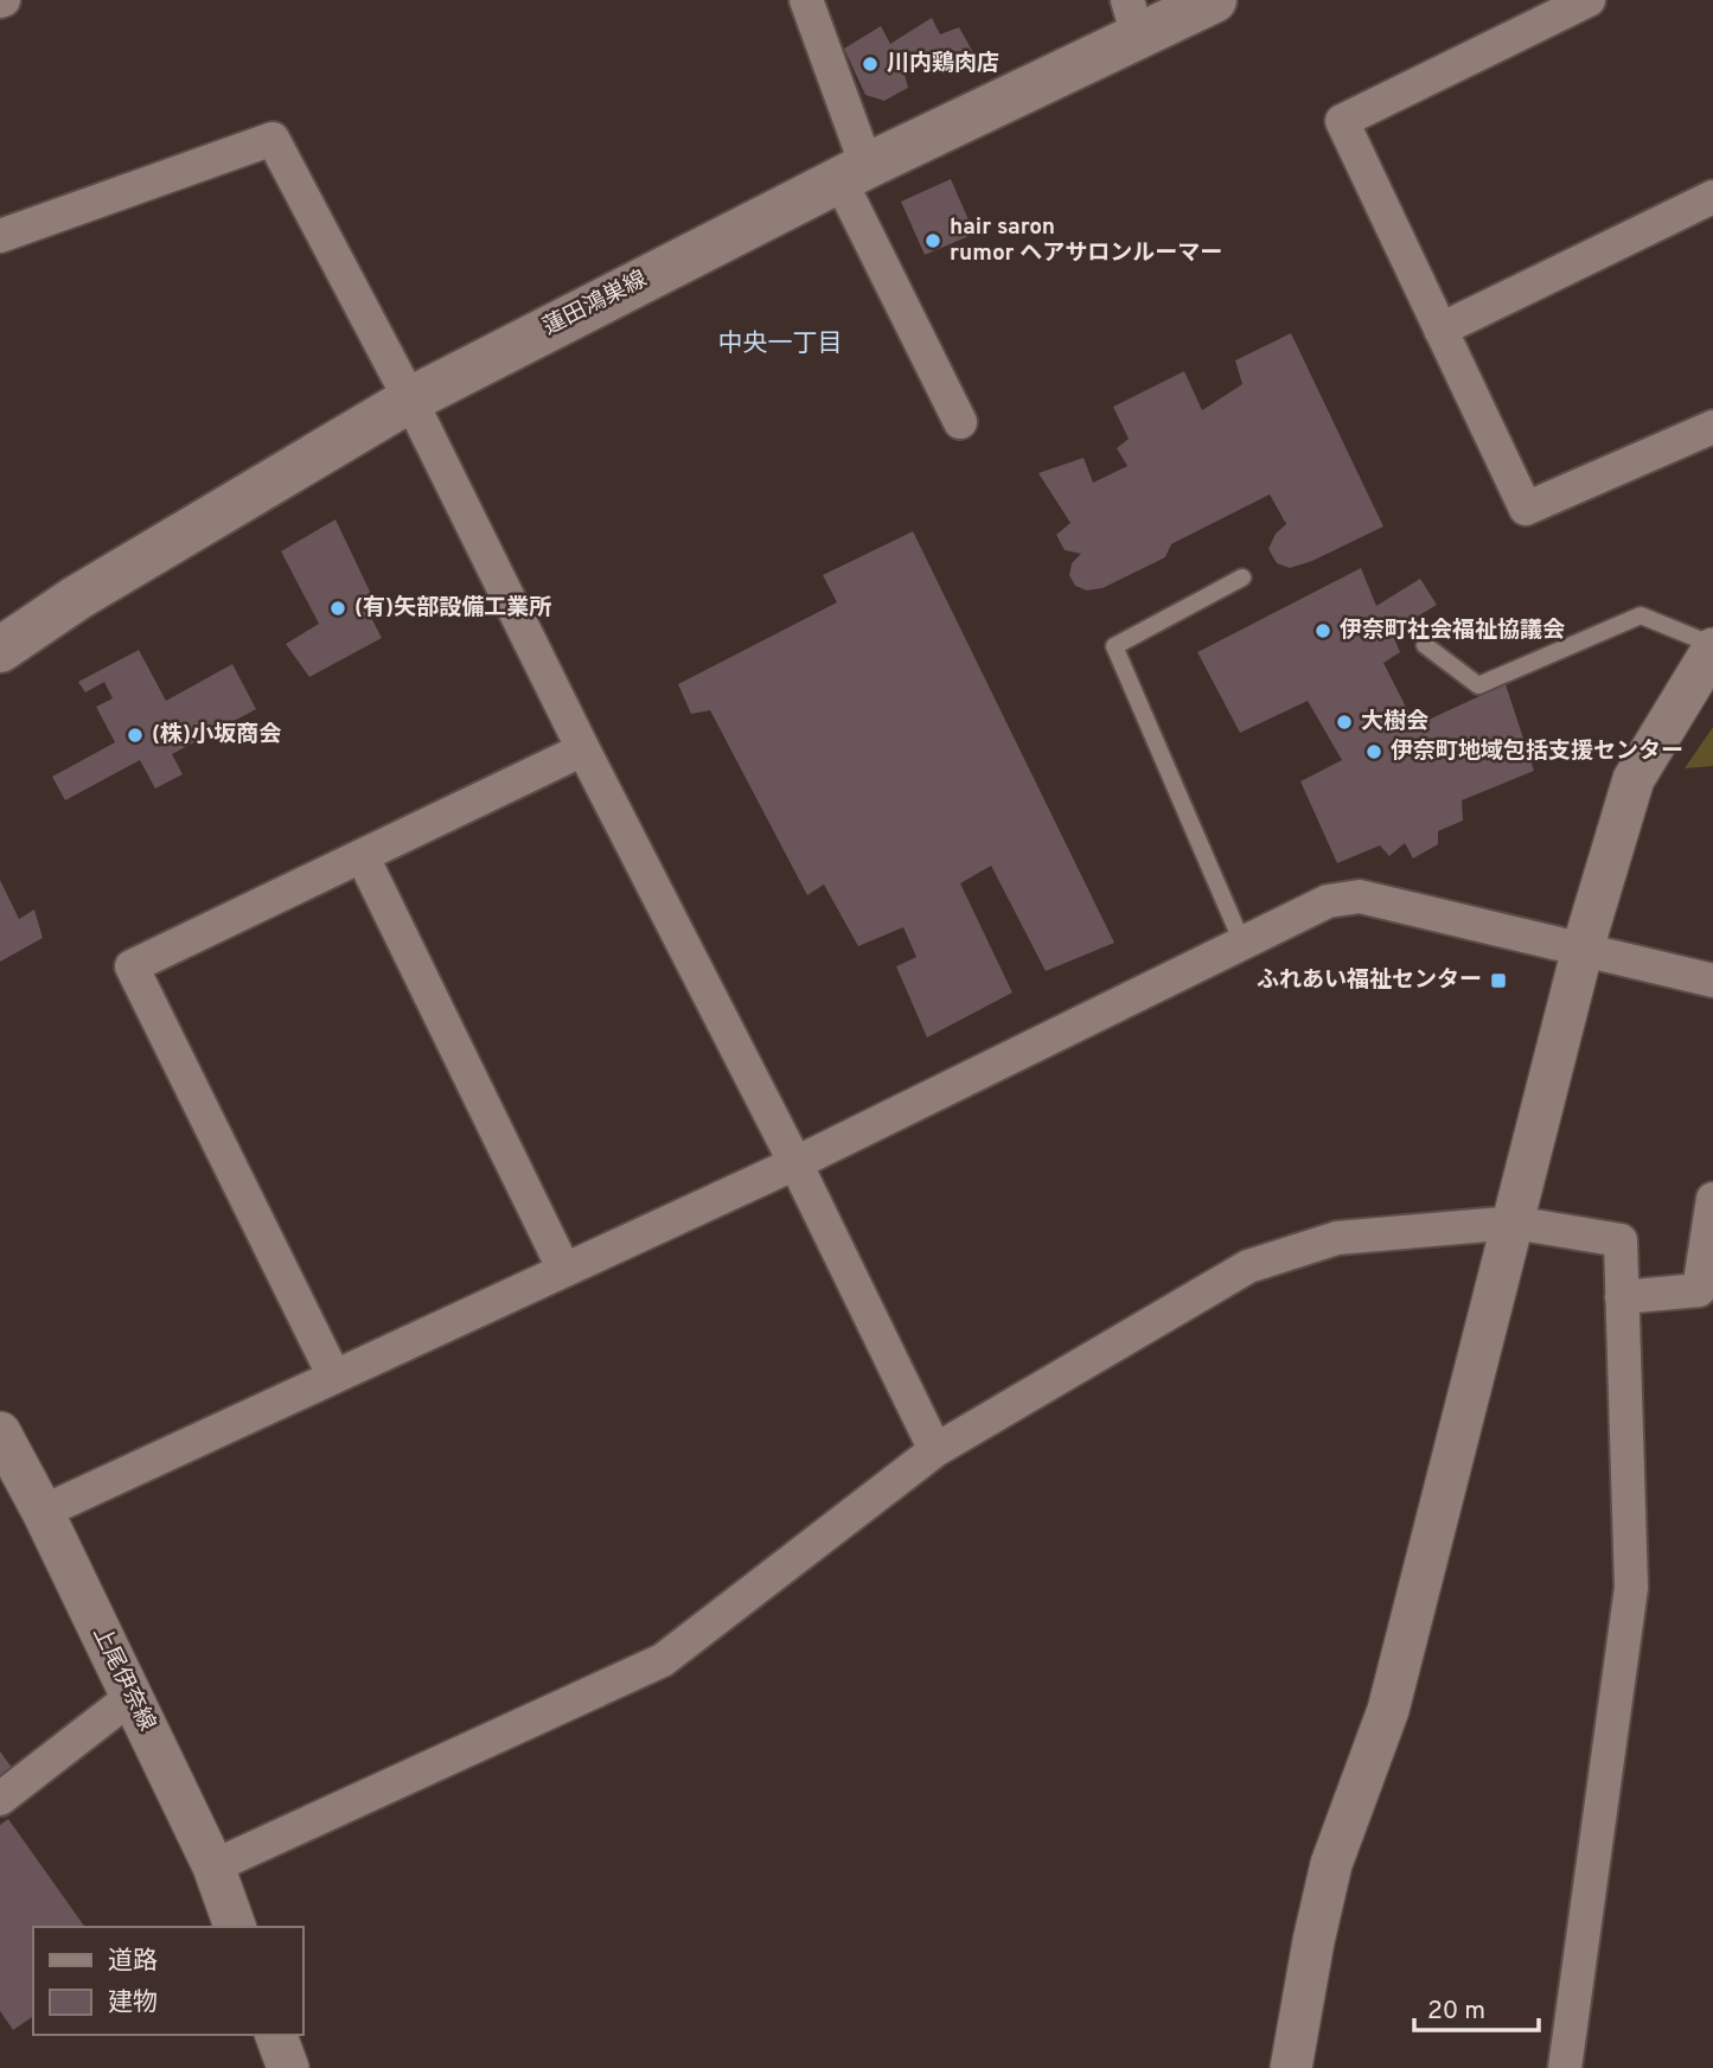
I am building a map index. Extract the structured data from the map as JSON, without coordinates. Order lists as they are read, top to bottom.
{
  "streets": {
    "main road": ["蓮田鴻巣線"],
    "street": ["上尾伊奈線"]
  },
  "districts": ["中央一丁目"],
  "places": {
    "other": [
      "川内鶏肉店",
      "hair saron rumor ヘアサロンルーマー",
      "(有)矢部設備工業所",
      "伊奈町社会福祉協議会",
      "大樹会",
      "(株)小坂商会",
      "伊奈町地域包括支援センター"
    ],
    "transit": ["ふれあい福祉センター"]
  },
  "legend": ["道路", "建物"],
  "scale_bar": "20 m"
}
